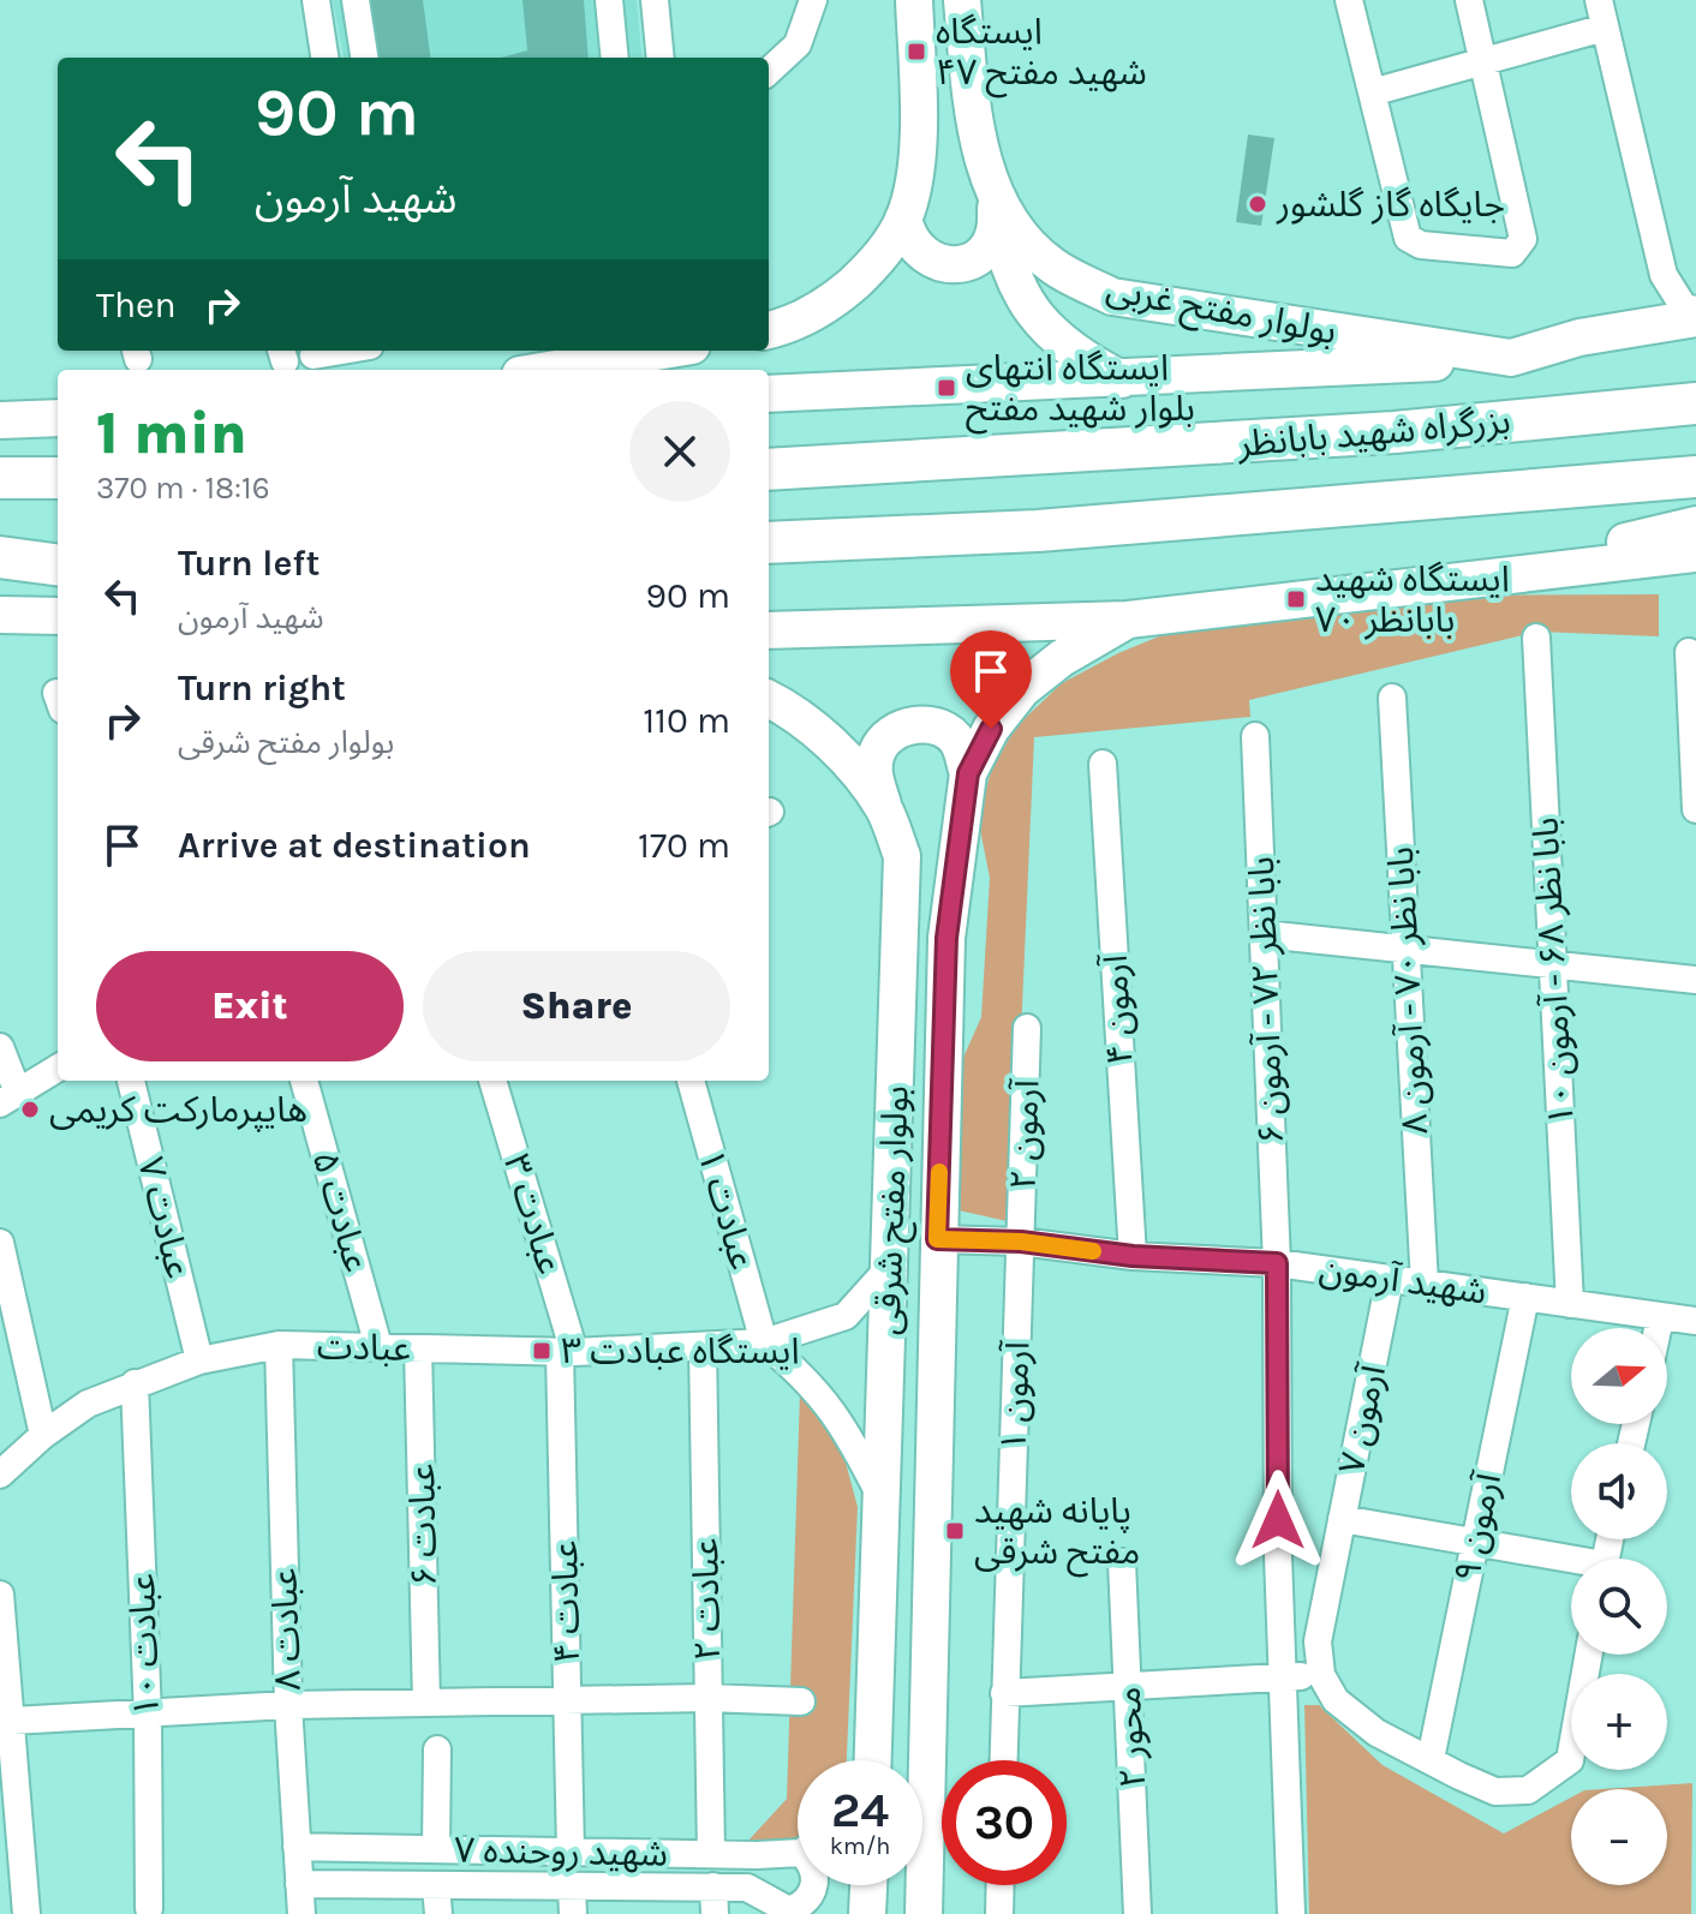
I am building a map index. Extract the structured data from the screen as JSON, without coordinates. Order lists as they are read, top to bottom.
{
  "streets": {
    "highway": ["بزرگراه شهید بابانظر"],
    "main road": ["بولوار مفتح غربی", "بولوار مفتح شرقی"],
    "street": [
      "بابا نظر ۶۸ - آرمون ۱۰",
      "بابا نظر ۷۰ - آرمون ۸",
      "بابا نظر ۷۲ - آرمون ۶",
      "آرمون ۴",
      "آرمون ۲",
      "عبادت ۱",
      "عبادت ۵",
      "عبادت ۳",
      "عبادت ۷",
      "شهید آرمون",
      "عبادت",
      "آرمون ۱",
      "آرمون ۷",
      "عبادت ۶",
      "آرمون ۹",
      "عبادت ۲",
      "عبادت ۴",
      "عبادت ۸",
      "عبادت ۱۰",
      "محور ۲",
      "شهید روحنده ۷"
    ]
  },
  "crossings": [
    ["بابا نظر ۶۸ - آرمون ۱۰", "شهید آرمون"],
    ["بابا نظر ۷۰ - آرمون ۸", "شهید آرمون"],
    ["بابا نظر ۷۲ - آرمون ۶", "شهید آرمون"],
    ["آرمون ۴", "شهید آرمون"],
    ["آرمون ۲", "شهید آرمون"],
    ["آرمون ۲", "آرمون ۱"],
    ["عبادت ۱", "عبادت"],
    ["بولوار مفتح شرقی", "شهید آرمون"],
    ["بولوار مفتح شرقی", "عبادت"],
    ["عبادت ۵", "عبادت"],
    ["عبادت ۳", "عبادت"],
    ["عبادت ۳", "عبادت ۴"],
    ["عبادت ۷", "عبادت"],
    ["شهید آرمون", "آرمون ۱"],
    ["شهید آرمون", "آرمون ۷"],
    ["شهید آرمون", "آرمون ۹"],
    ["عبادت", "عبادت ۶"],
    ["عبادت", "عبادت ۲"],
    ["عبادت", "عبادت ۴"],
    ["عبادت", "عبادت ۸"],
    ["عبادت", "عبادت ۱۰"],
    ["عبادت ۲", "شهید روحنده ۷"],
    ["عبادت ۴", "شهید روحنده ۷"],
    ["عبادت ۸", "شهید روحنده ۷"]
  ],
  "places": {
    "transit": [
      "ایستگاه شهید مفتح ۴۷",
      "ایستگاه انتهای بلوار شهید مفتح",
      "ایستگاه شهید بابانظر ۷۰",
      "ایستگاه عبادت ۳",
      "پایانه شهید مفتح شرقی"
    ],
    "other": ["جایگاه گاز گلشور", "هایپرمارکت کریمی"]
  },
  "north": "right",
  "page": {
    "turn": ["90 m", "شهید آرمون"],
    "then": "Then",
    "heading": ["1 min", "370 m · 18:16"],
    "list": [
      {
        "name": "Turn left",
        "note": "شهید آرمون",
        "value": "90 m"
      },
      {
        "name": "Turn right",
        "note": "بولوار مفتح شرقی",
        "value": "110 m"
      },
      {
        "name": "Arrive at destination",
        "value": "170 m"
      }
    ],
    "buttons": ["Exit", "Share"],
    "map_buttons": ["+", "−"],
    "speed": "24 km/h",
    "limit": "30"
  }
}
